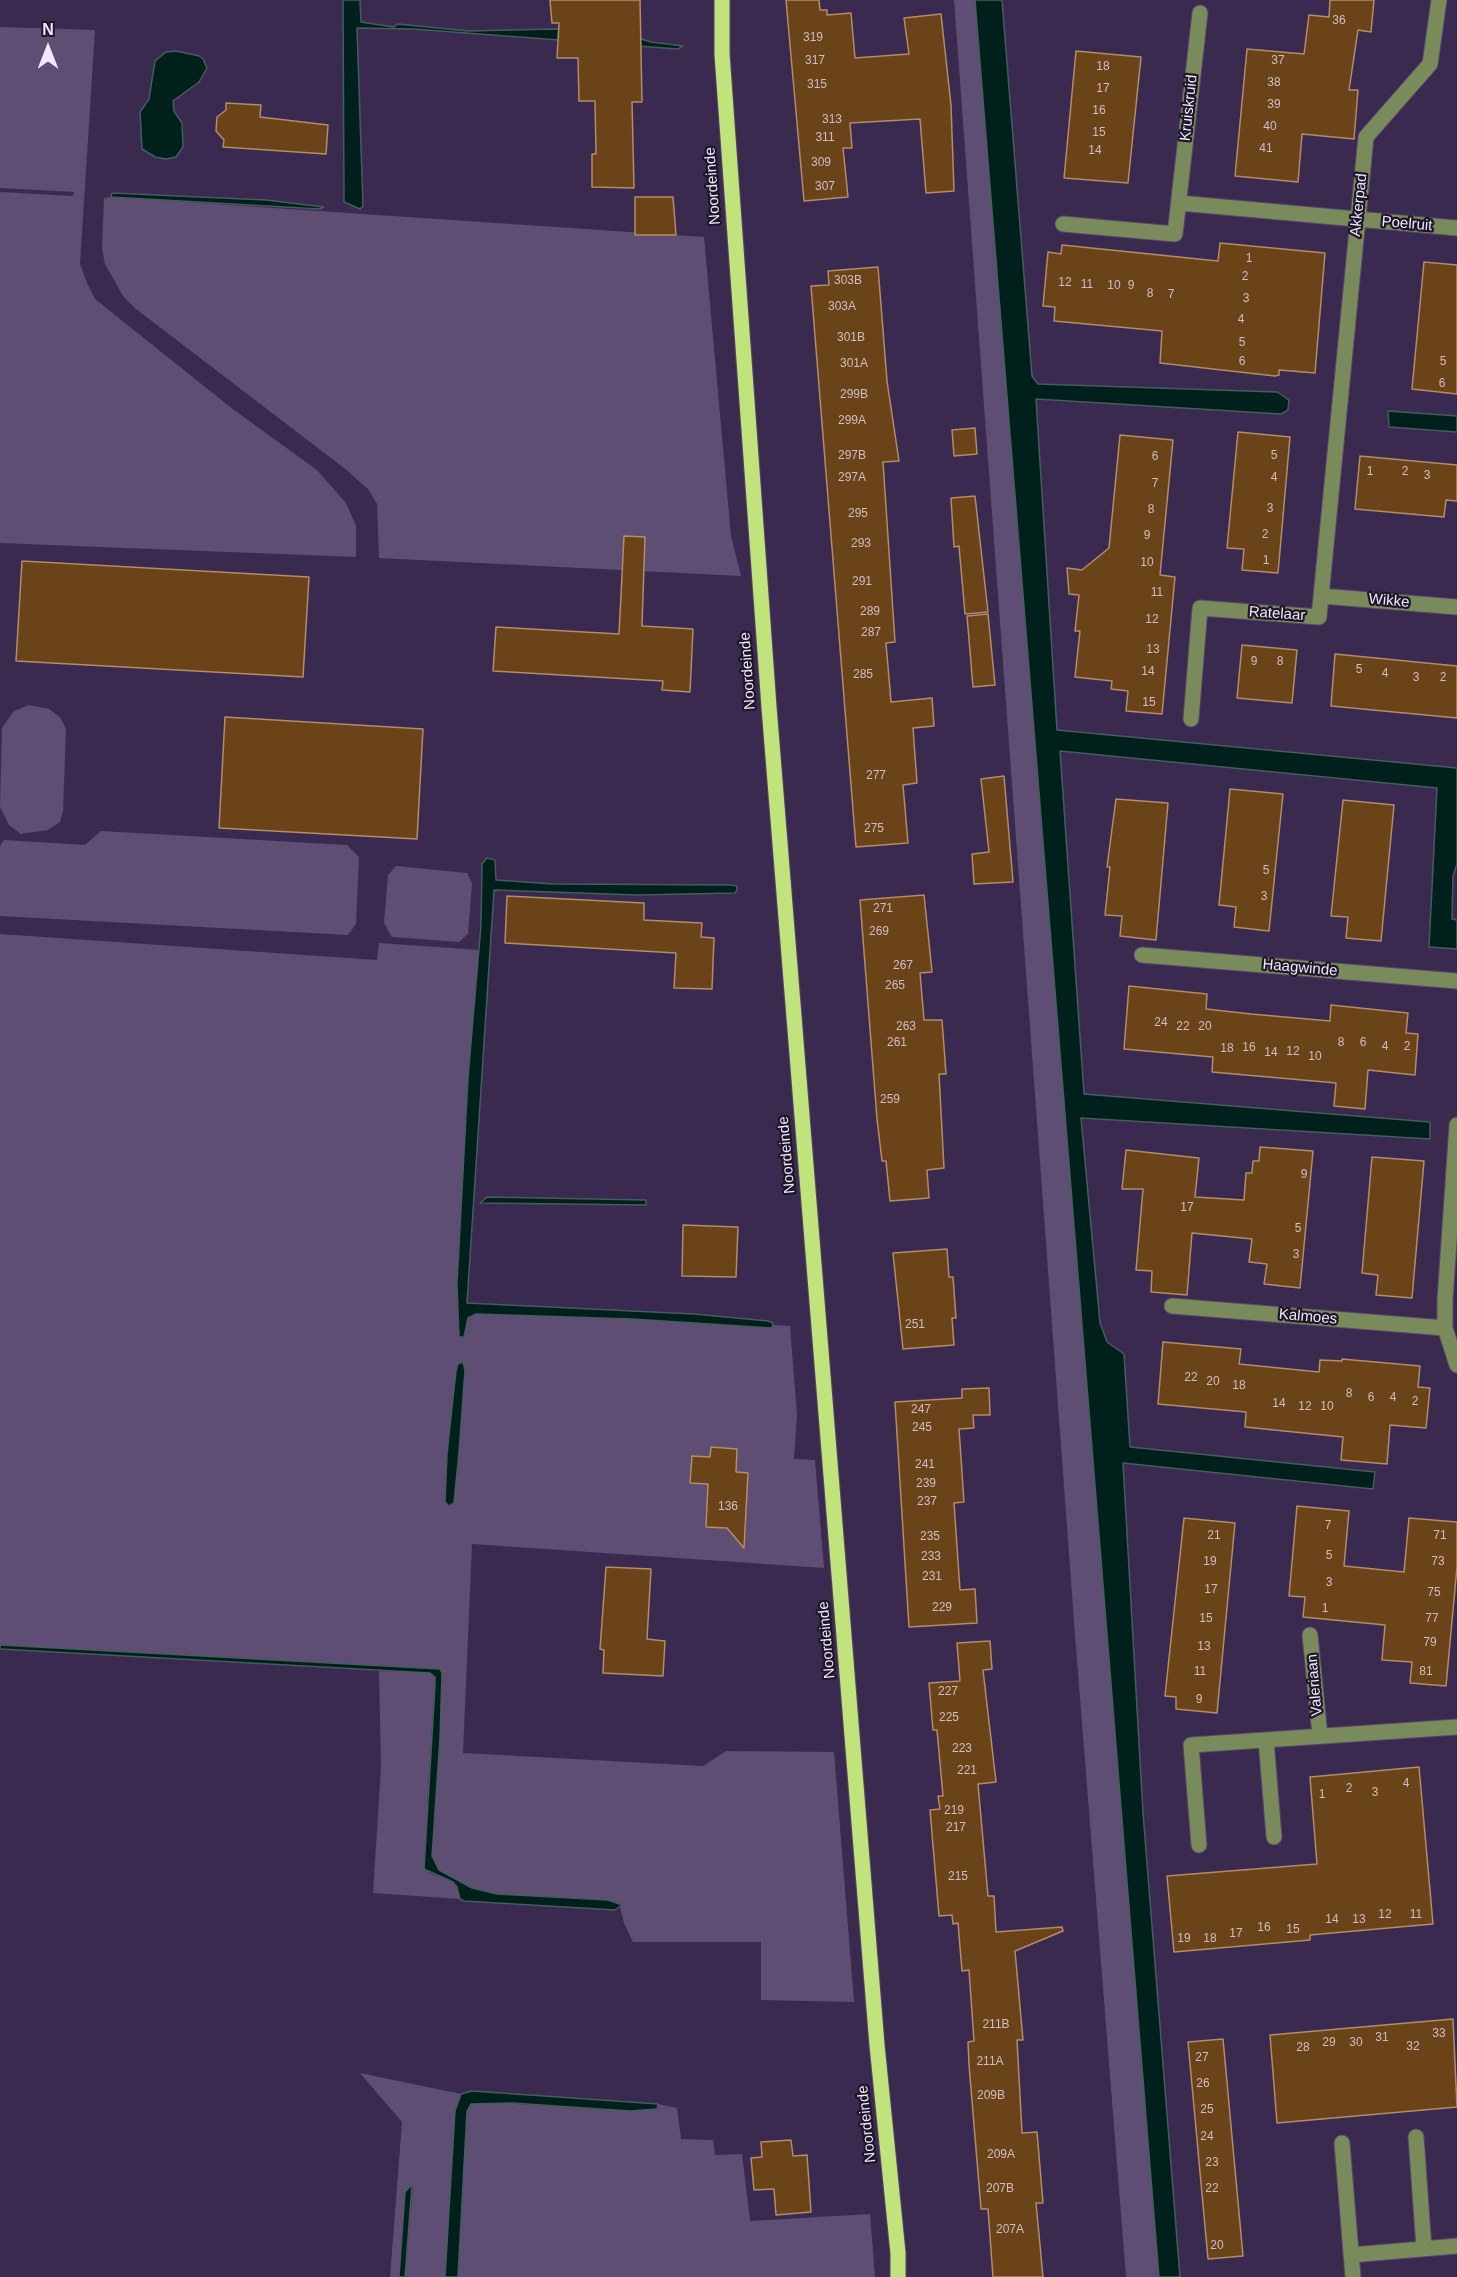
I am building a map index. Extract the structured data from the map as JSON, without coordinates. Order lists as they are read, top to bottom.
{
  "streets": {
    "main road": ["Noordeinde"],
    "street": [
      "Kruiskruid",
      "Akkerpad",
      "Poelruit",
      "Wikke",
      "Ratelaar",
      "Haagwinde",
      "Kalmoes",
      "Valeriaan"
    ]
  },
  "crossings": [
    ["Akkerpad", "Poelruit"],
    ["Akkerpad", "Ratelaar"],
    ["Wikke", "Ratelaar"]
  ],
  "house_numbers": [
    "36",
    "319",
    "317",
    "37",
    "18",
    "38",
    "315",
    "17",
    "39",
    "16",
    "313",
    "40",
    "15",
    "311",
    "41",
    "14",
    "309",
    "307",
    "1",
    "2",
    "303B",
    "12",
    "11",
    "10",
    "9",
    "8",
    "7",
    "3",
    "303A",
    "4",
    "301B",
    "5",
    "6",
    "5",
    "301A",
    "6",
    "299B",
    "299A",
    "297B",
    "5",
    "6",
    "1",
    "2",
    "3",
    "297A",
    "4",
    "7",
    "3",
    "8",
    "295",
    "2",
    "9",
    "293",
    "1",
    "10",
    "291",
    "11",
    "289",
    "12",
    "287",
    "13",
    "9",
    "8",
    "5",
    "14",
    "4",
    "285",
    "3",
    "2",
    "15",
    "277",
    "275",
    "5",
    "3",
    "271",
    "269",
    "267",
    "265",
    "24",
    "263",
    "22",
    "20",
    "261",
    "8",
    "6",
    "4",
    "2",
    "16",
    "18",
    "12",
    "14",
    "10",
    "259",
    "9",
    "17",
    "5",
    "3",
    "251",
    "22",
    "20",
    "18",
    "8",
    "6",
    "4",
    "2",
    "14",
    "12",
    "10",
    "247",
    "245",
    "241",
    "239",
    "237",
    "136",
    "7",
    "21",
    "71",
    "235",
    "5",
    "233",
    "19",
    "73",
    "231",
    "3",
    "17",
    "75",
    "229",
    "1",
    "15",
    "77",
    "79",
    "13",
    "11",
    "81",
    "227",
    "9",
    "225",
    "223",
    "221",
    "4",
    "2",
    "3",
    "1",
    "219",
    "217",
    "215",
    "12",
    "11",
    "14",
    "13",
    "16",
    "15",
    "17",
    "19",
    "18",
    "211B",
    "33",
    "31",
    "29",
    "30",
    "32",
    "28",
    "27",
    "211A",
    "26",
    "209B",
    "25",
    "24",
    "209A",
    "23",
    "207B",
    "22",
    "207A",
    "20"
  ],
  "north": "top"
}
